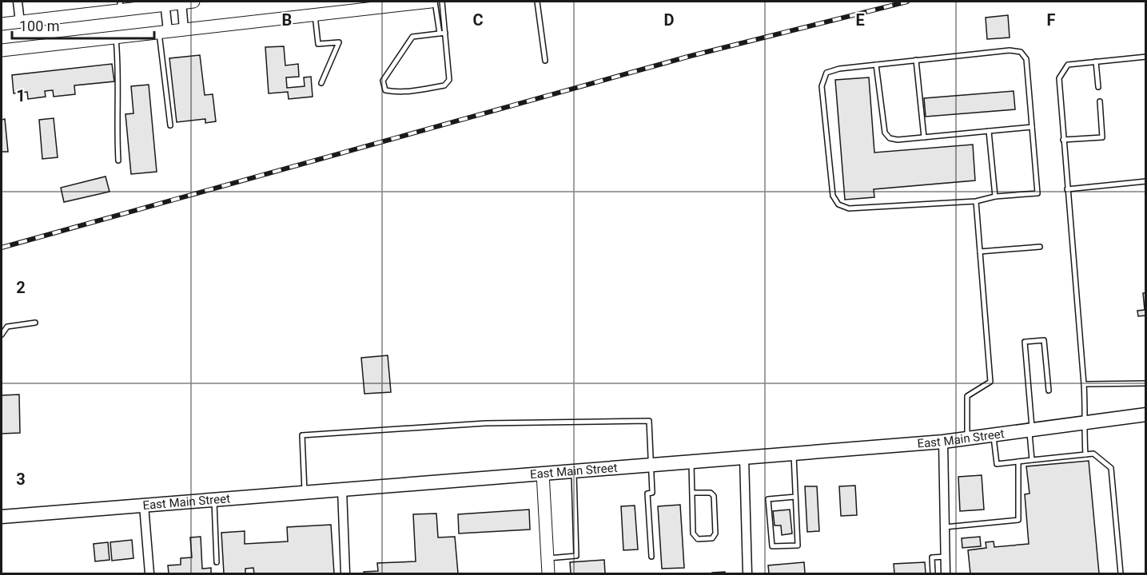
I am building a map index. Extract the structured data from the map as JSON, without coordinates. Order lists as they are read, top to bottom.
{
  "streets": {
    "main road": ["East Main Street"]
  },
  "scale_bar": "100 m",
  "grid": {
    "columns": [
      "B",
      "C",
      "D",
      "E",
      "F"
    ],
    "rows": ["1", "2", "3"]
  }
}
